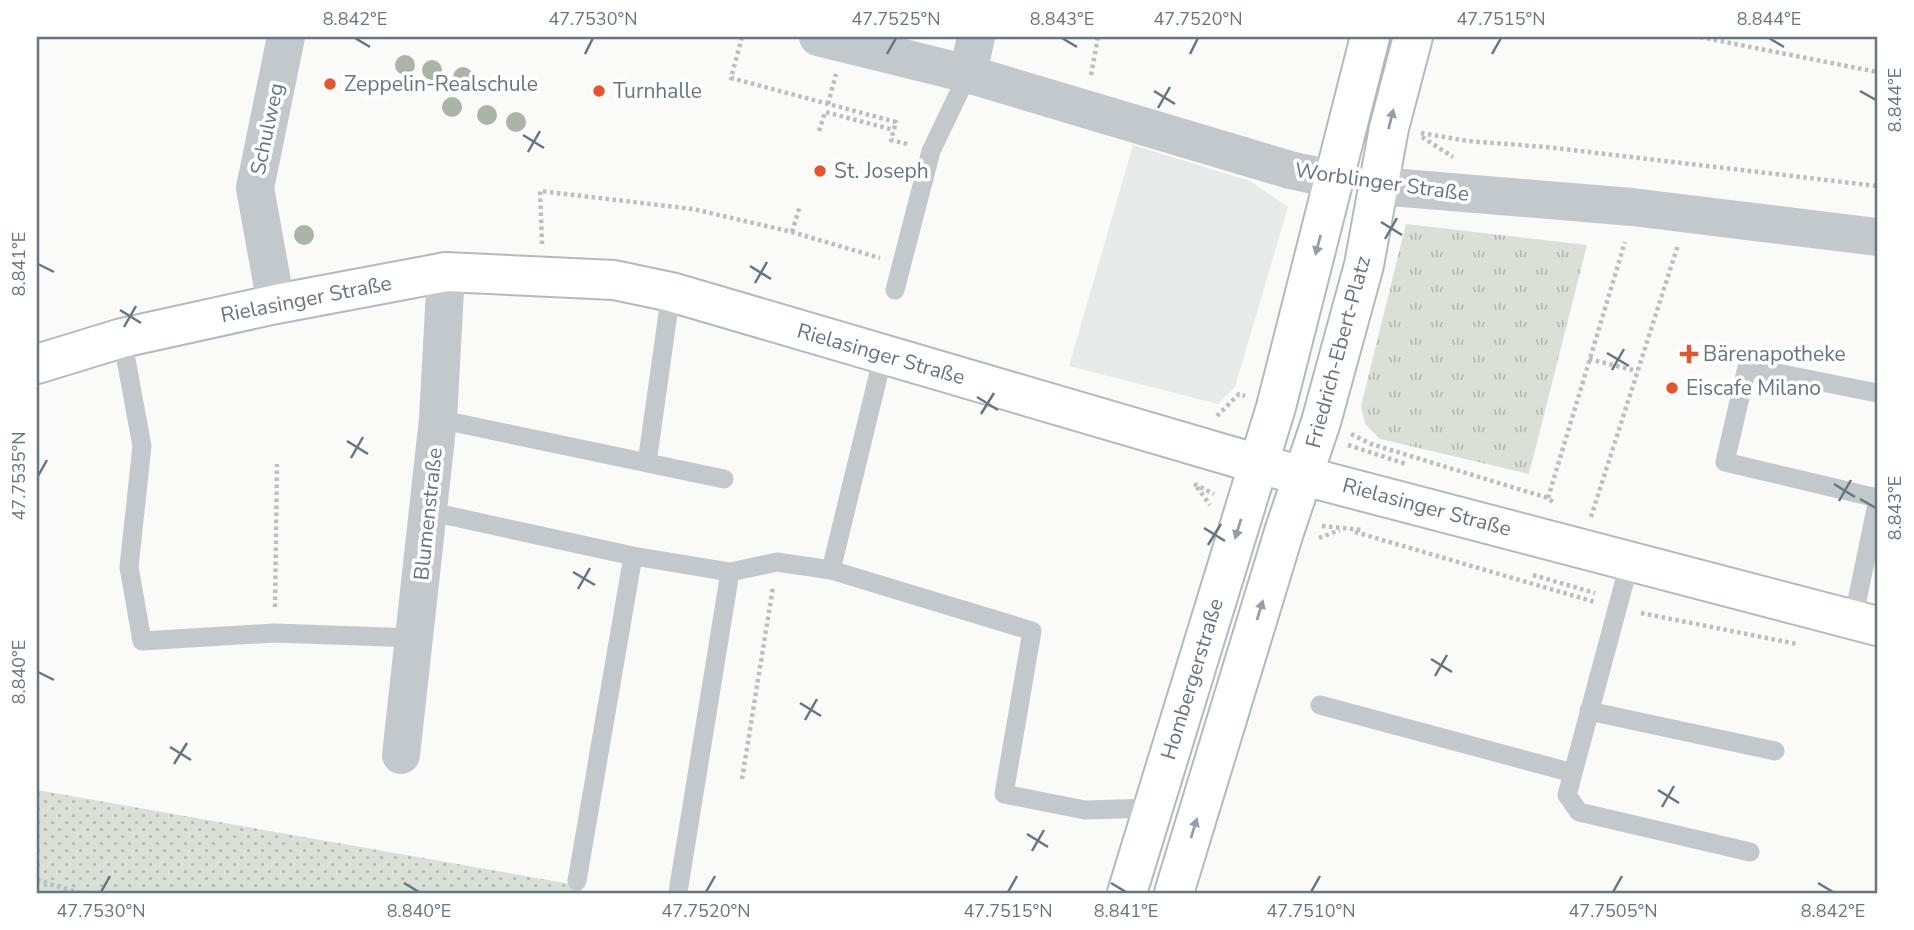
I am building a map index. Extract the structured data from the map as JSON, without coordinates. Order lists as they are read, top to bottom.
{
  "streets": {
    "main road": [
      "Worblinger Straße",
      "Rielasinger Straße",
      "Friedrich-Ebert-Platz",
      "Hombergerstraße"
    ],
    "street": ["Schulweg", "Blumenstraße"]
  },
  "crossings": [
    ["Schulweg", "Rielasinger Straße"],
    ["Worblinger Straße", "Friedrich-Ebert-Platz"],
    ["Rielasinger Straße", "Friedrich-Ebert-Platz"],
    ["Rielasinger Straße", "Blumenstraße"],
    ["Rielasinger Straße", "Hombergerstraße"]
  ],
  "places": {
    "other": [
      "Zeppelin-Realschule",
      "Turnhalle",
      "St. Joseph",
      "Eiscafe Milano"
    ],
    "health": ["Bärenapotheke"]
  },
  "coordinates": [
    "8.842°E",
    "47.7530°N",
    "47.7525°N",
    "8.843°E",
    "47.7520°N",
    "47.7515°N",
    "8.844°E",
    "8.841°E",
    "47.7535°N",
    "8.840°E",
    "47.7510°N",
    "47.7505°N"
  ]
}
